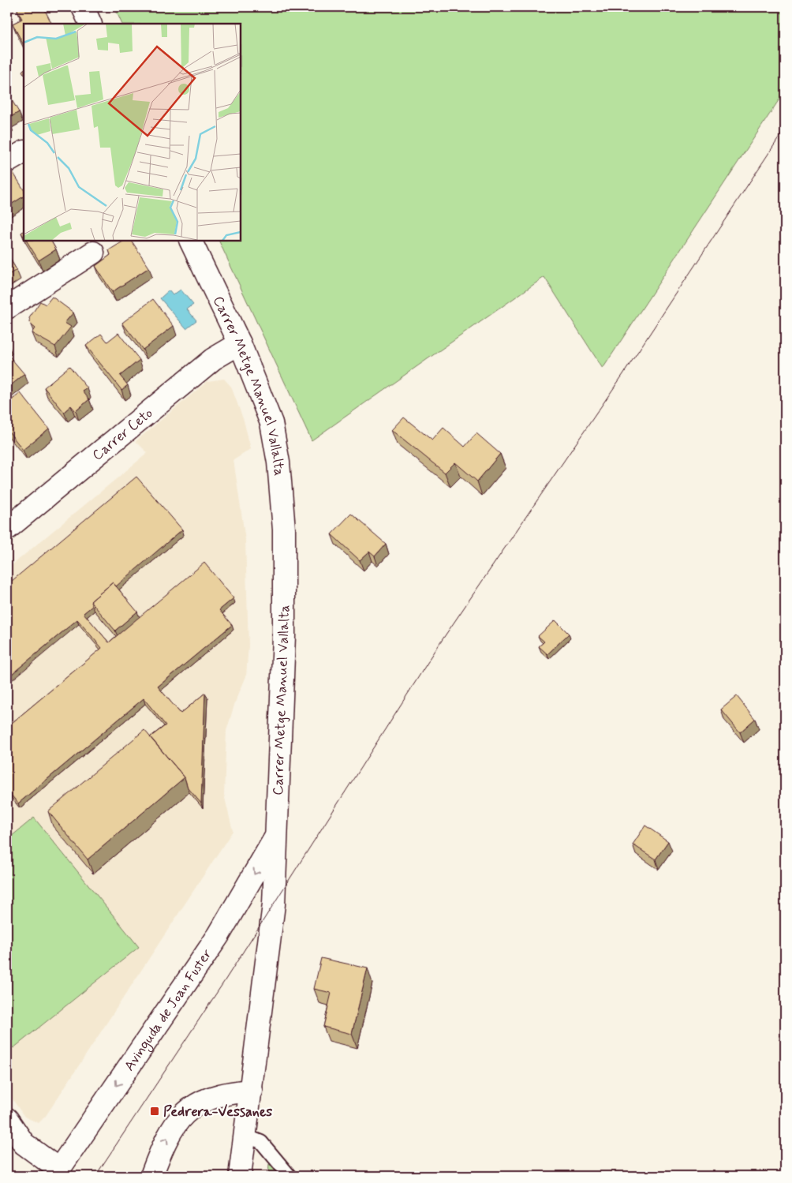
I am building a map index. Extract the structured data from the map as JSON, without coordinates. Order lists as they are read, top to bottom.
{
  "streets": {
    "street": ["Carrer Metge Manuel Vallalta", "Carrer Ceto", "Avinguda de Joan Fuster"]
  },
  "crossings": [
    ["Carrer Metge Manuel Vallalta", "Carrer Ceto"],
    ["Carrer Metge Manuel Vallalta", "Avinguda de Joan Fuster"]
  ],
  "one_way": ["Avinguda de Joan Fuster"],
  "places": {
    "transit": ["Pedrera-Vessanes"]
  }
}
